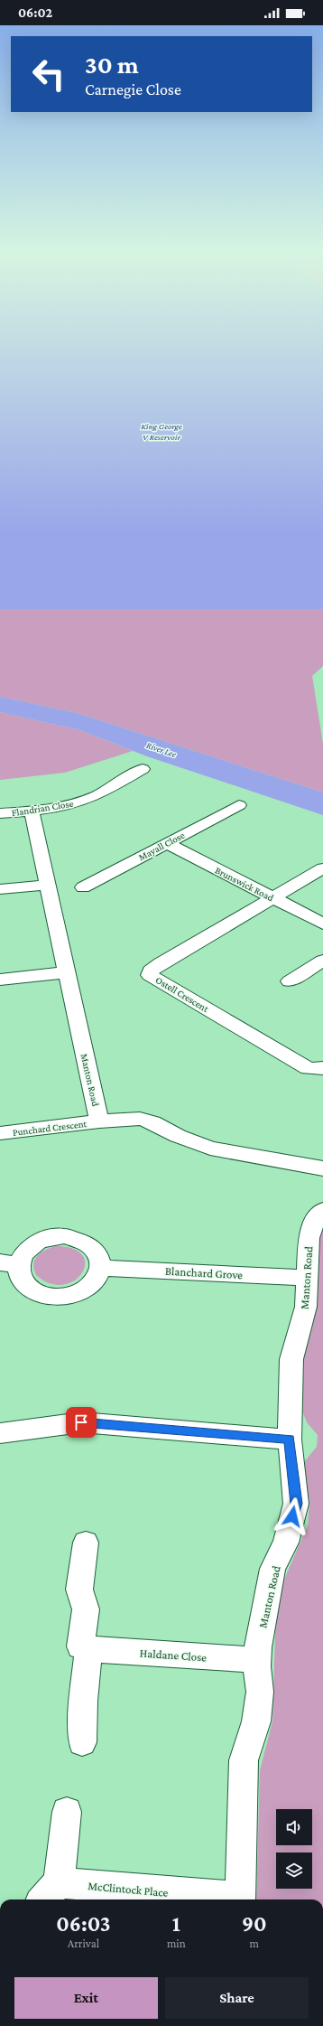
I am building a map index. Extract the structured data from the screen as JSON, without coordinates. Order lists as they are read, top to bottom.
{
  "streets": {
    "street": [
      "Flandrian Close",
      "Mayall Close",
      "Brunswick Road",
      "Ostell Crescent",
      "Manton Road",
      "Punchard Crescent",
      "Blanchard Grove",
      "Haldane Close",
      "McClintock Place"
    ]
  },
  "crossings": [
    ["Flandrian Close", "Manton Road"],
    ["Mayall Close", "Brunswick Road"],
    ["Brunswick Road", "Ostell Crescent"],
    ["Manton Road", "Punchard Crescent"],
    ["Manton Road", "Blanchard Grove"],
    ["Manton Road", "Haldane Close"]
  ],
  "water": ["King George V Reservoir", "River Lee"],
  "page": {
    "status": "06:02",
    "turn": ["30 m", "Carnegie Close"],
    "eta": [
      "06:03",
      "Arrival",
      "1",
      "min",
      "90",
      "m"
    ],
    "buttons": ["Exit", "Share"]
  }
}
